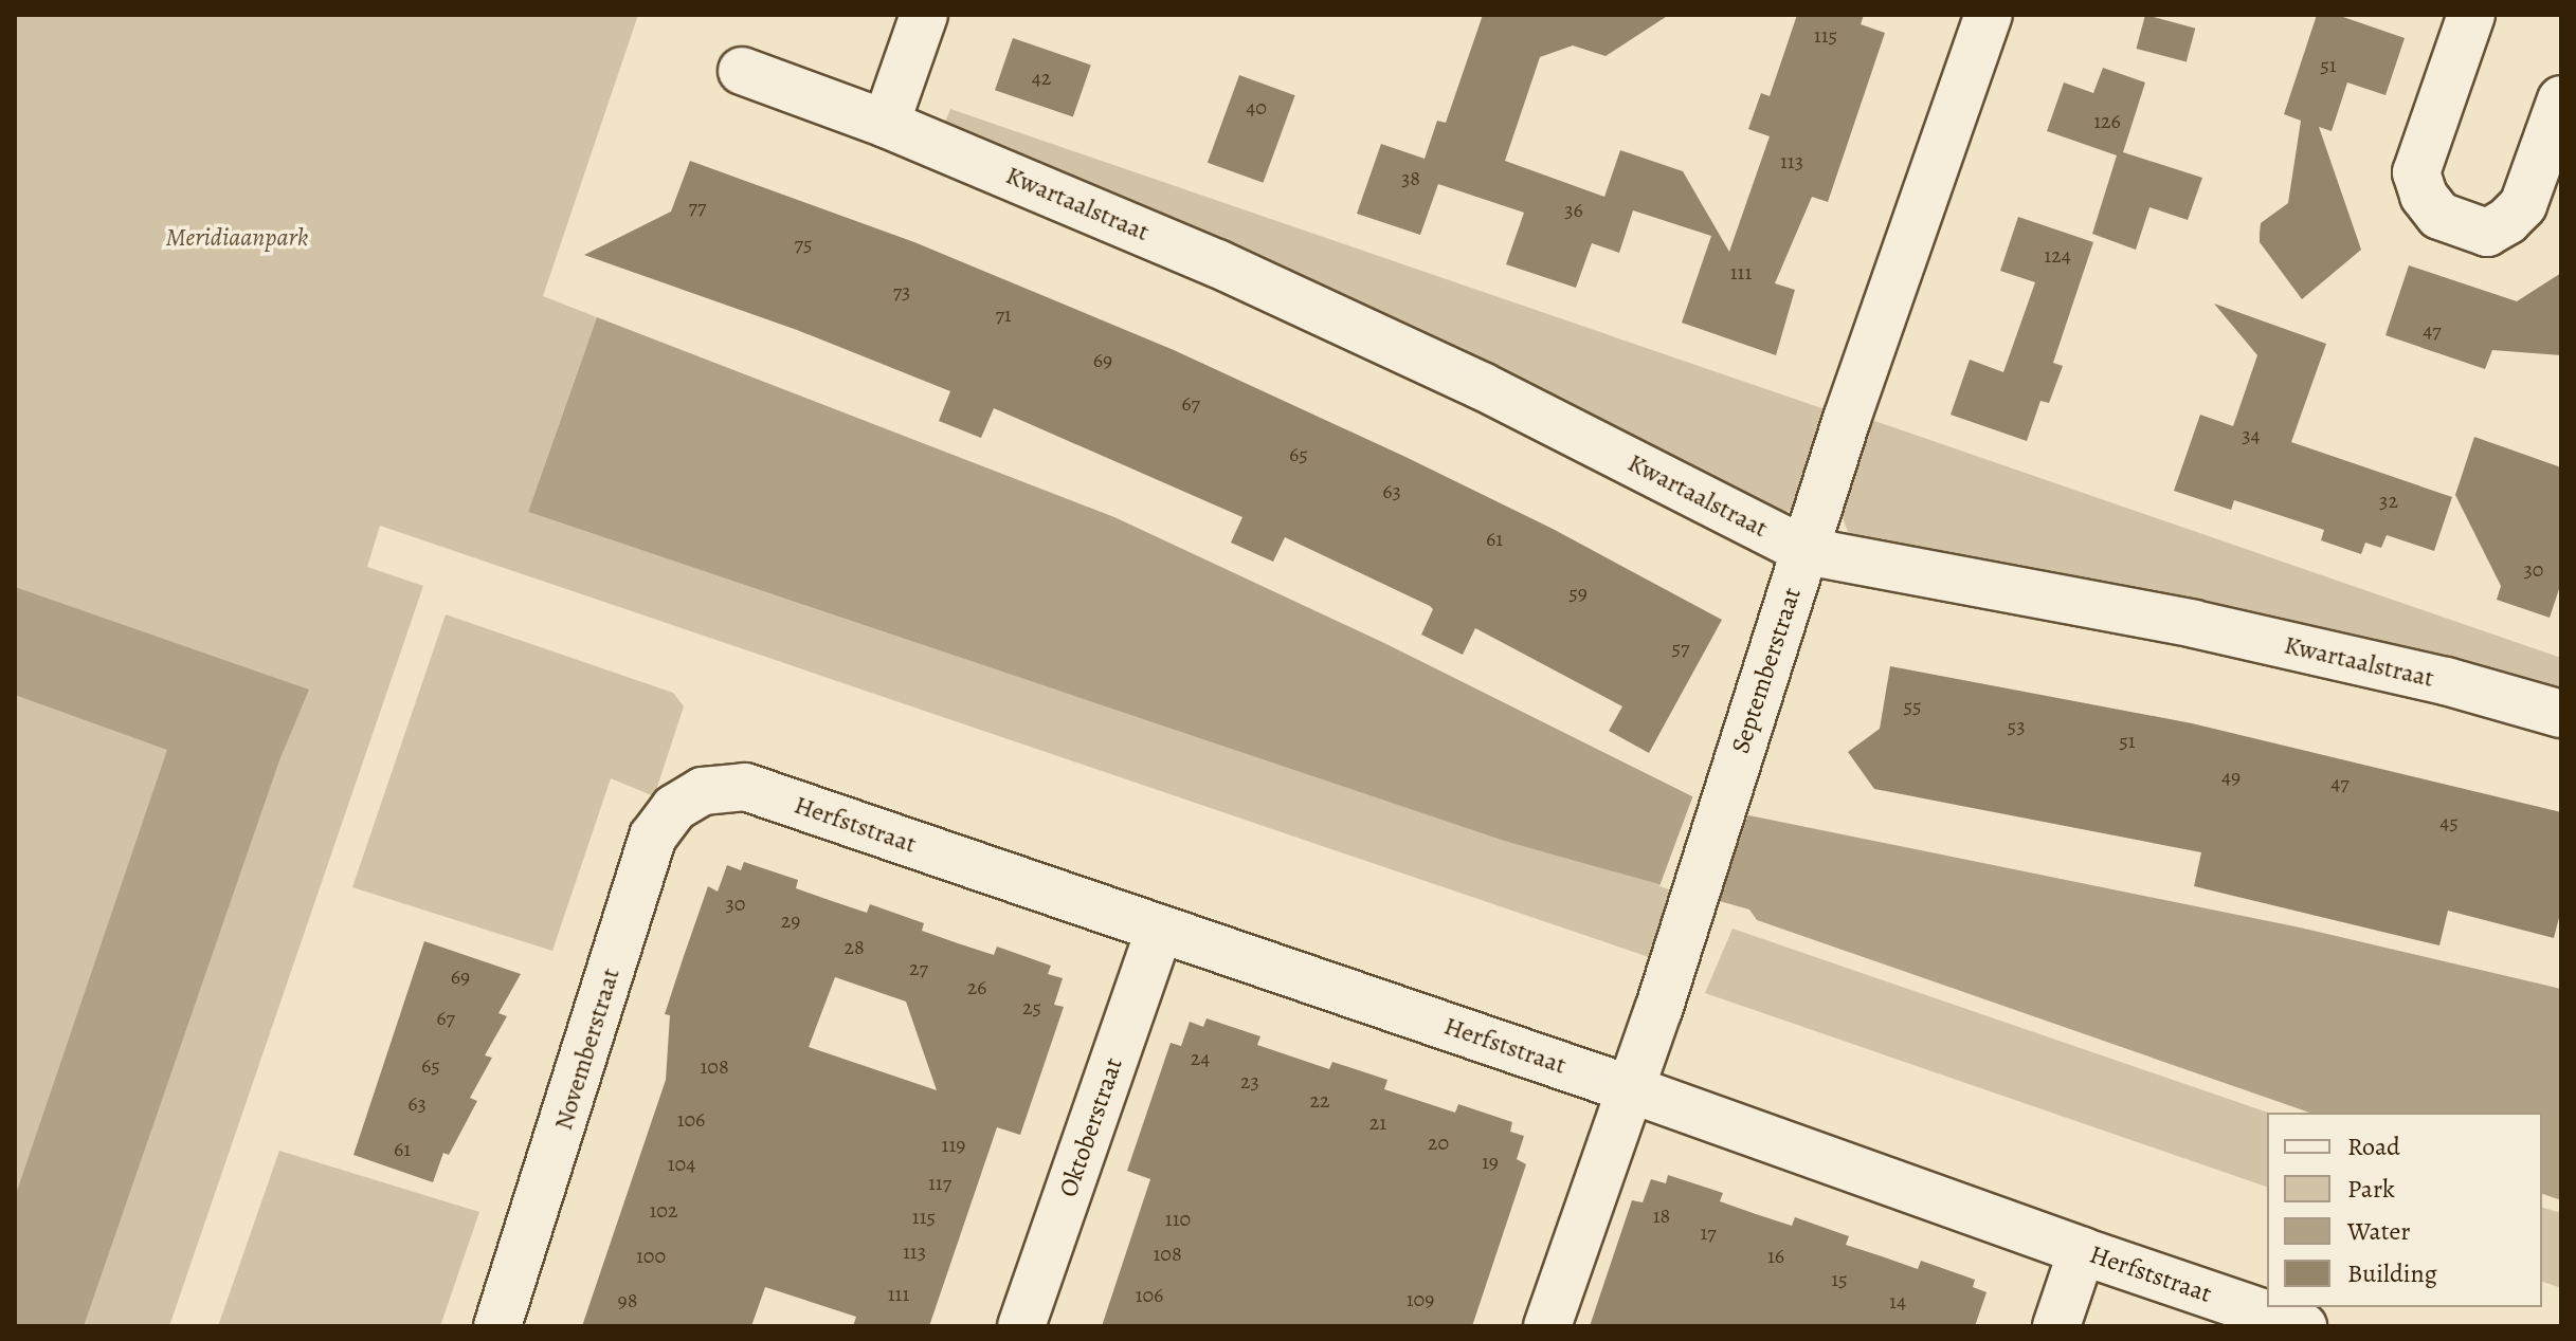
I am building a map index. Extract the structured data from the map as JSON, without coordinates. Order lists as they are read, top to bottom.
{
  "streets": {
    "street": [
      "Kwartaalstraat",
      "Septemberstraat",
      "Herfststraat",
      "Novemberstraat",
      "Oktoberstraat"
    ]
  },
  "crossings": [
    ["Kwartaalstraat", "Septemberstraat"],
    ["Septemberstraat", "Herfststraat"],
    ["Herfststraat", "Novemberstraat"],
    ["Herfststraat", "Oktoberstraat"]
  ],
  "parks": ["Meridiaanpark"],
  "house_numbers": [
    "115",
    "51",
    "42",
    "40",
    "126",
    "113",
    "38",
    "77",
    "36",
    "75",
    "124",
    "111",
    "73",
    "71",
    "47",
    "69",
    "67",
    "34",
    "65",
    "63",
    "32",
    "61",
    "30",
    "59",
    "57",
    "55",
    "53",
    "51",
    "49",
    "47",
    "45",
    "30",
    "29",
    "28",
    "27",
    "69",
    "26",
    "25",
    "67",
    "24",
    "65",
    "108",
    "23",
    "22",
    "63",
    "106",
    "21",
    "20",
    "119",
    "61",
    "19",
    "104",
    "117",
    "102",
    "18",
    "115",
    "110",
    "17",
    "113",
    "108",
    "100",
    "16",
    "15",
    "111",
    "106",
    "109",
    "98",
    "14"
  ],
  "legend": [
    "Road",
    "Park",
    "Water",
    "Building"
  ]
}
